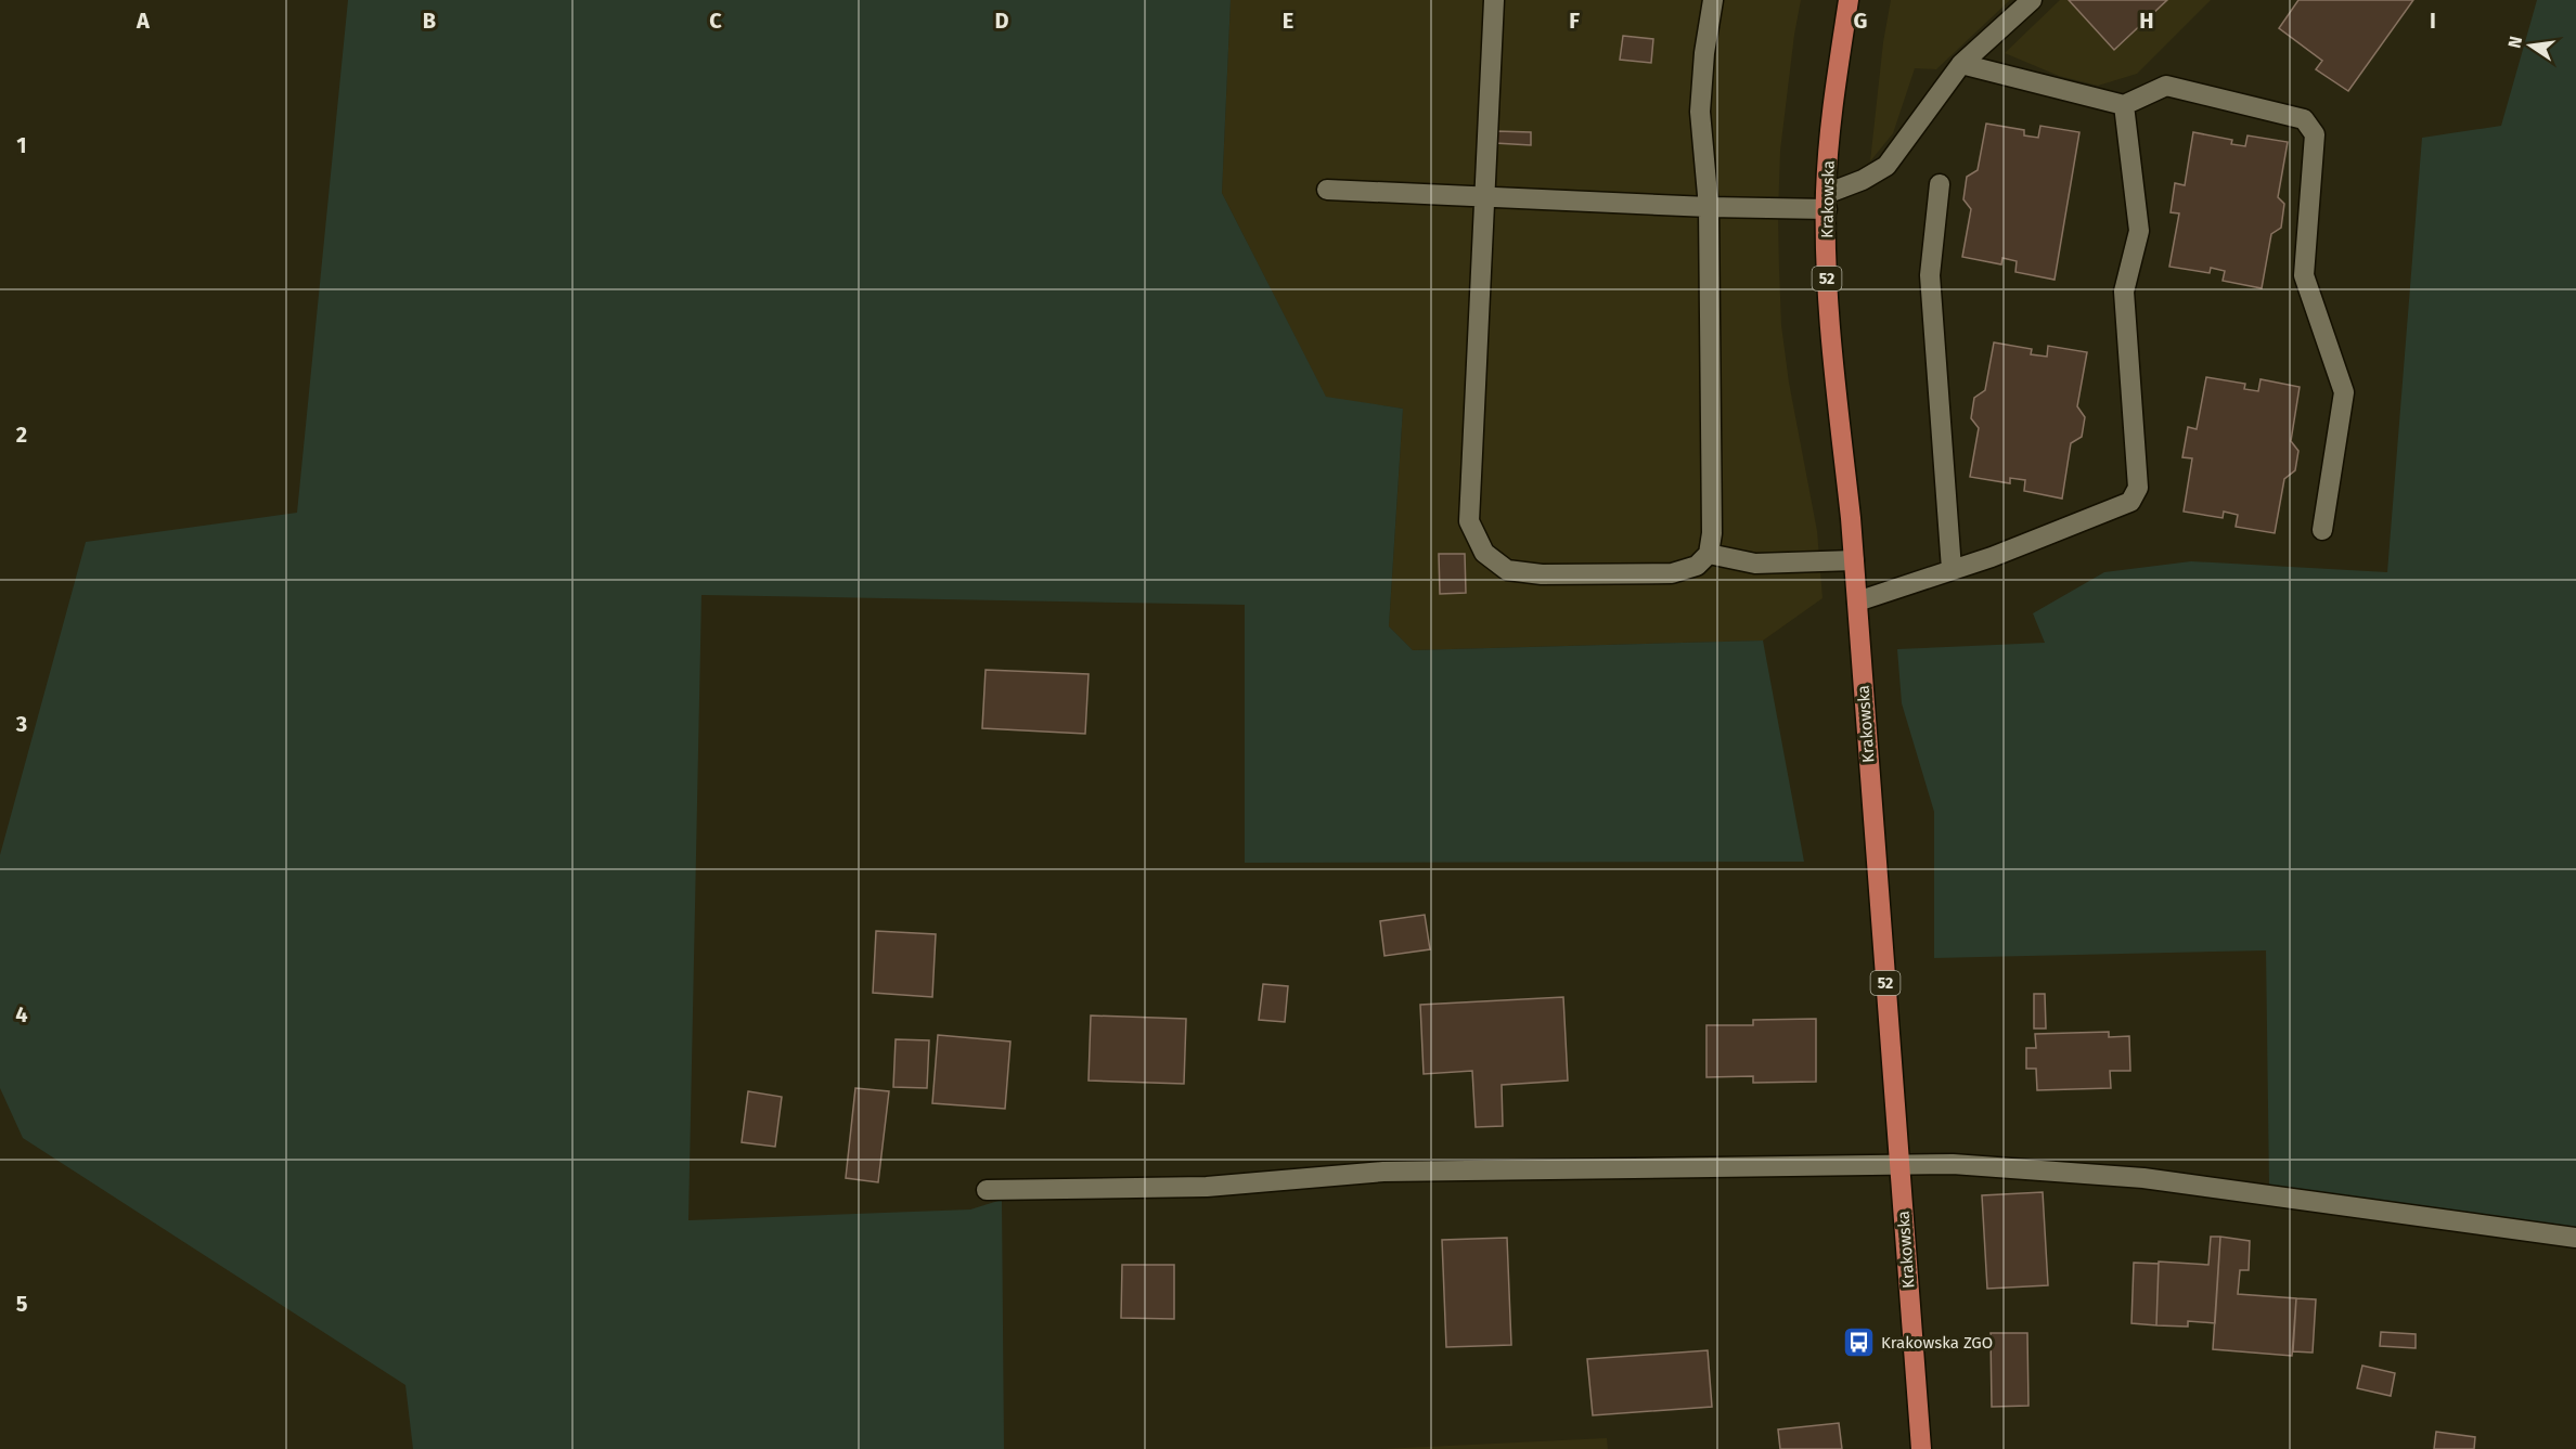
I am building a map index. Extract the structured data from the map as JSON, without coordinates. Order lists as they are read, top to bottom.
{
  "streets": {
    "main road": ["Krakowska", "52"]
  },
  "places": {
    "bus stop": ["Krakowska ZGO"]
  },
  "north": "left",
  "grid": {
    "columns": [
      "A",
      "B",
      "C",
      "D",
      "E",
      "F",
      "G",
      "H",
      "I"
    ],
    "rows": [
      "1",
      "2",
      "3",
      "4",
      "5"
    ]
  }
}
